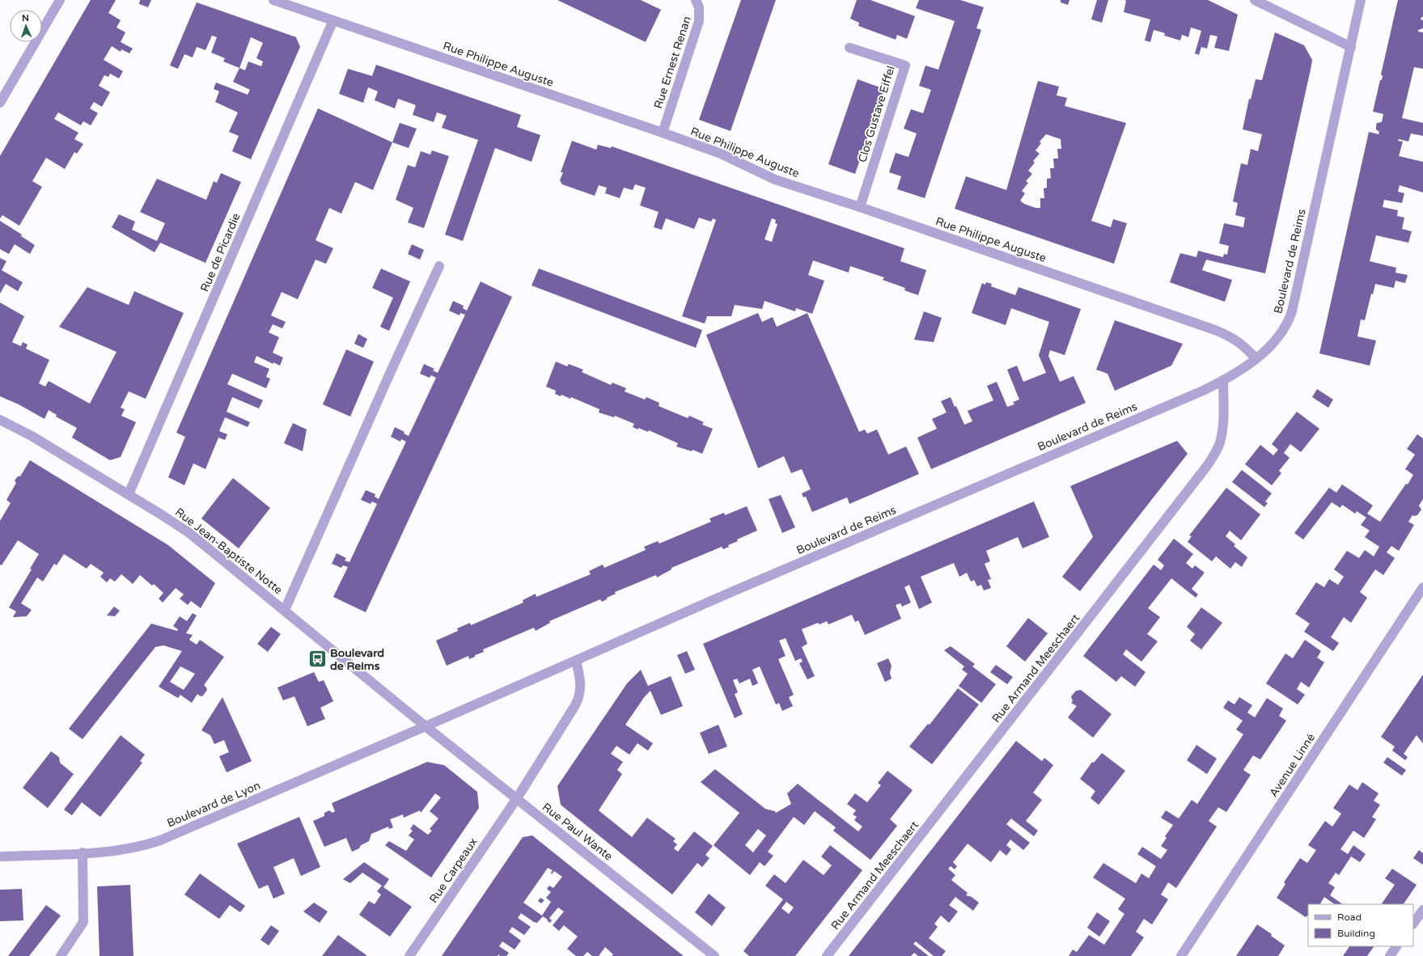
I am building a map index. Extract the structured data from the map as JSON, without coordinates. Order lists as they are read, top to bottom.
{
  "streets": {
    "street": [
      "Rue Ernest Renan",
      "Rue Philippe Auguste",
      "Clos Gustave Eiffel",
      "Rue de Picardie",
      "Boulevard de Reims",
      "Rue Jean-Baptiste Notte",
      "Rue Armand Meeschaert",
      "Avenue Linné",
      "Boulevard de Lyon",
      "Rue Paul Wante",
      "Rue Carpeaux"
    ]
  },
  "crossings": [
    ["Rue Ernest Renan", "Rue Philippe Auguste"],
    ["Rue Philippe Auguste", "Clos Gustave Eiffel"],
    ["Rue Philippe Auguste", "Rue de Picardie"],
    ["Rue Philippe Auguste", "Boulevard de Reims"],
    ["Rue de Picardie", "Rue Jean-Baptiste Notte"],
    ["Boulevard de Reims", "Rue Jean-Baptiste Notte"],
    ["Boulevard de Reims", "Rue Armand Meeschaert"],
    ["Boulevard de Reims", "Boulevard de Lyon"],
    ["Boulevard de Reims", "Rue Paul Wante"],
    ["Rue Jean-Baptiste Notte", "Boulevard de Lyon"],
    ["Rue Jean-Baptiste Notte", "Rue Paul Wante"],
    ["Boulevard de Lyon", "Rue Paul Wante"],
    ["Rue Paul Wante", "Rue Carpeaux"]
  ],
  "places": {
    "bus stop": ["Boulevard de Reims"]
  },
  "legend": ["Road", "Building"],
  "north": "top"
}
